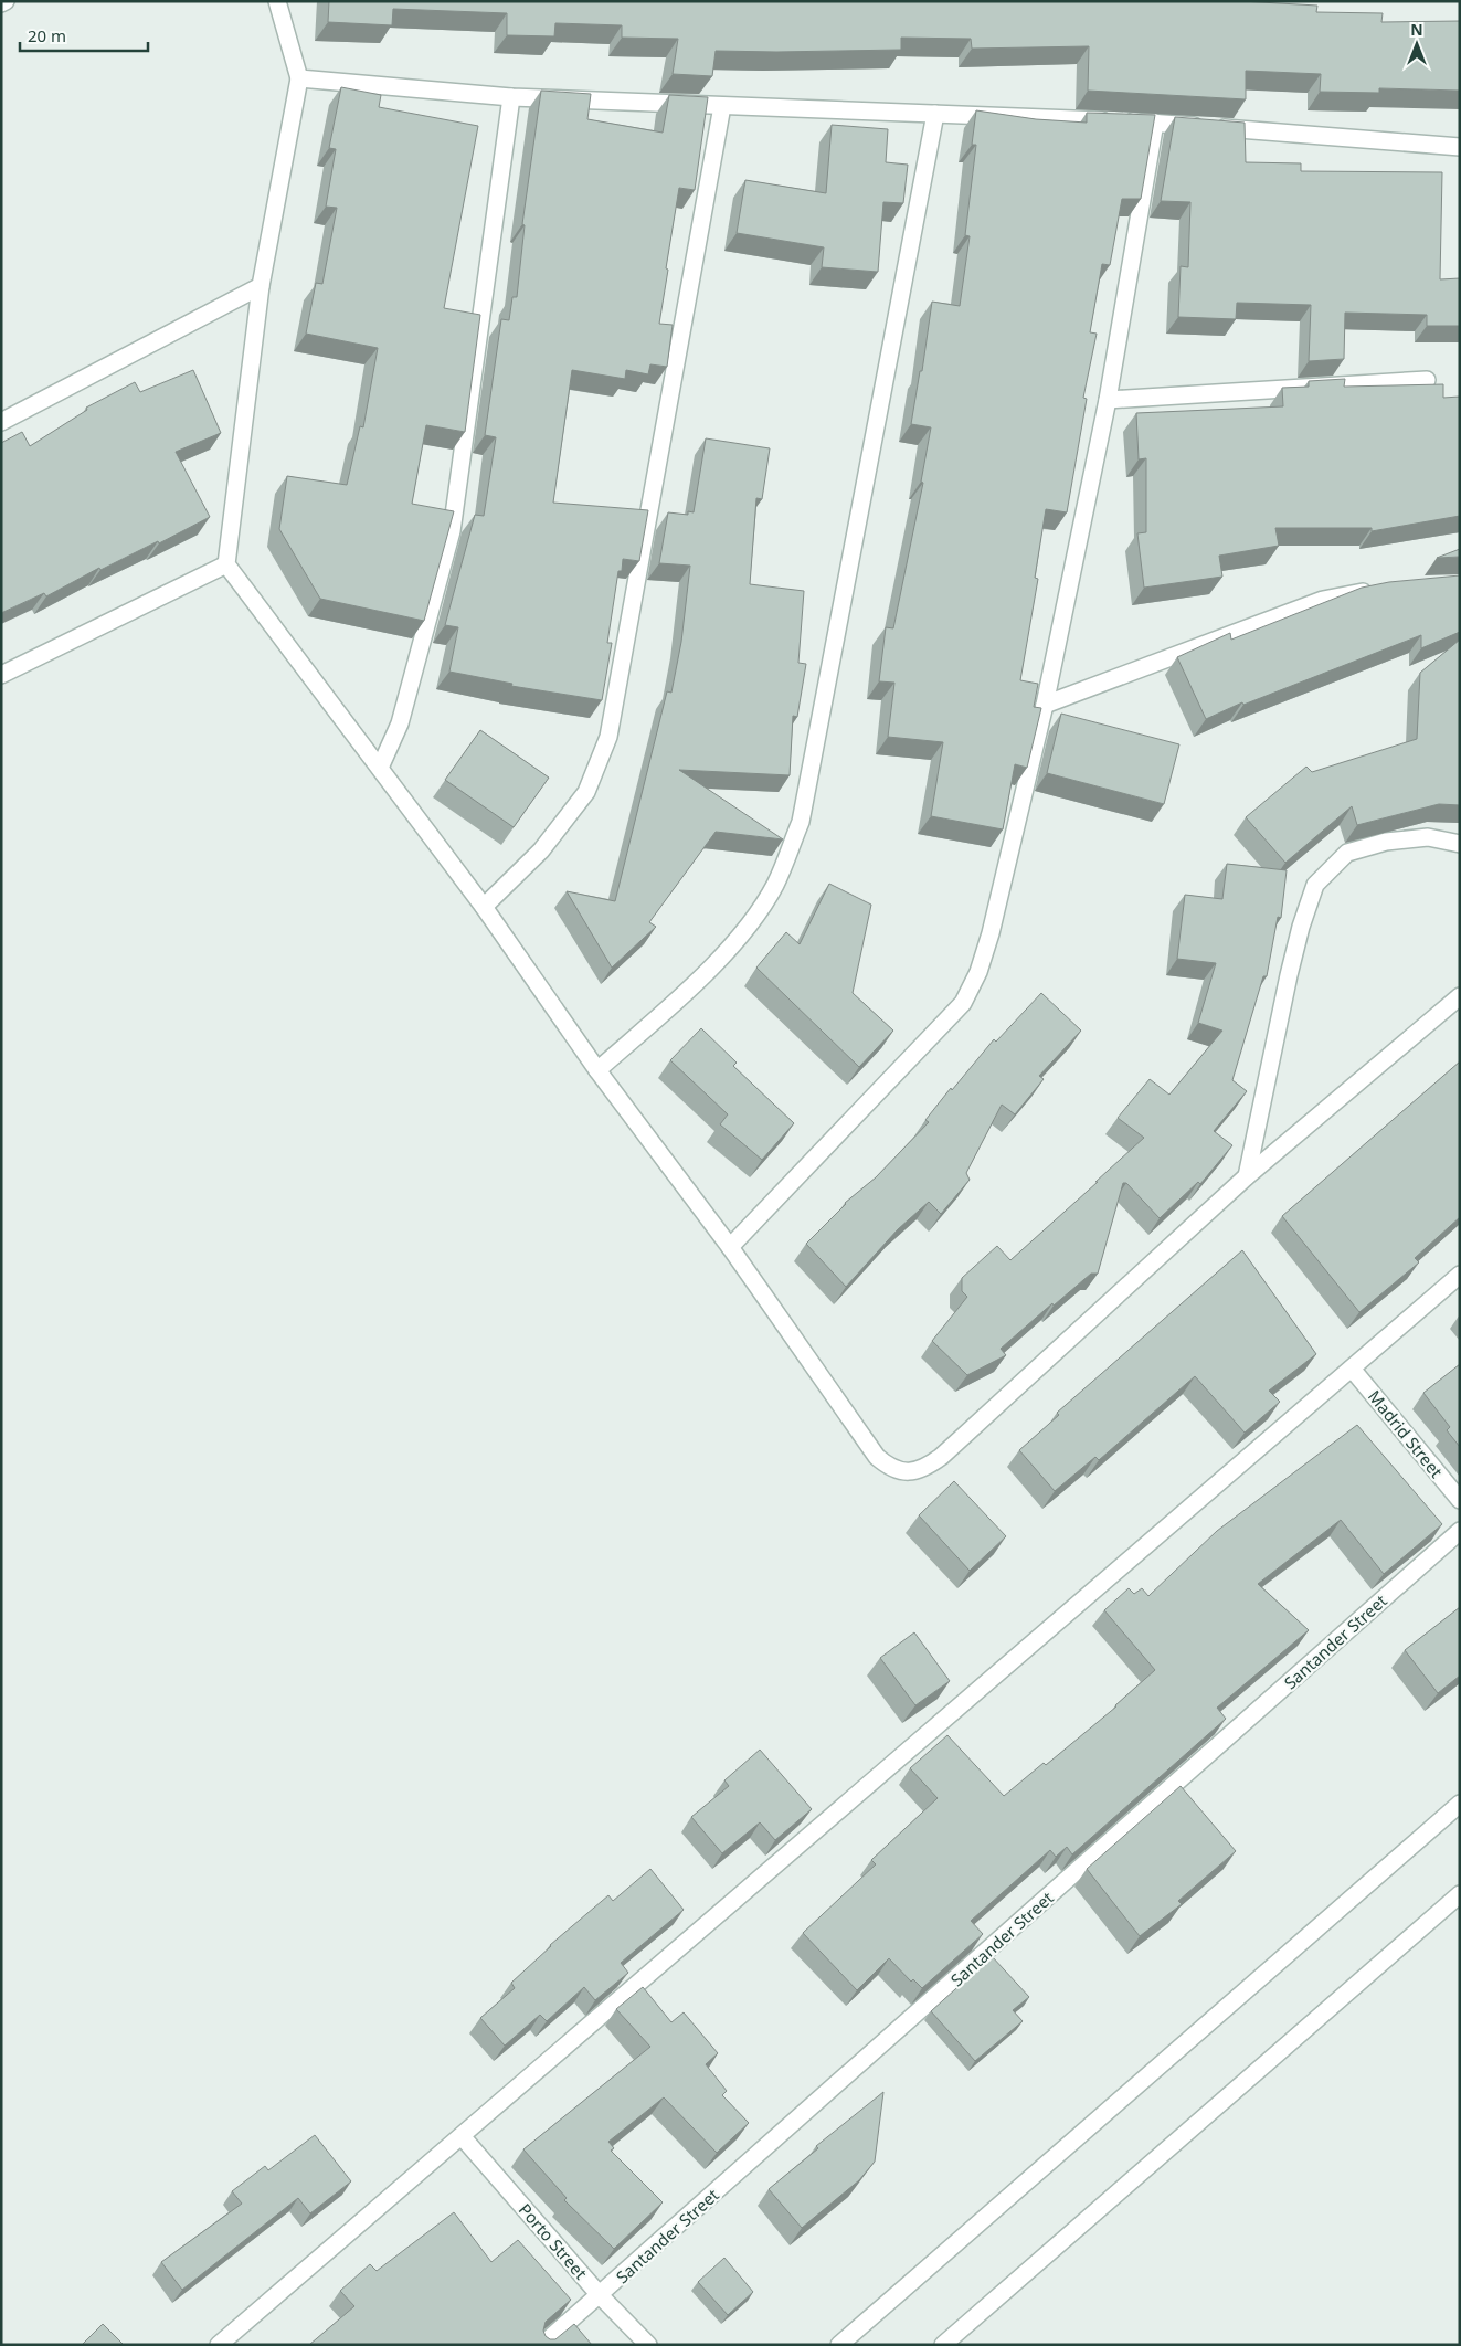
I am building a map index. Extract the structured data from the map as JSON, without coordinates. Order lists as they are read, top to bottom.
{
  "streets": {
    "street": ["Madrid Street", "Santander Street", "Porto Street"]
  },
  "crossings": [
    ["Santander Street", "Porto Street"]
  ],
  "scale_bar": "20 m",
  "north": "top"
}
